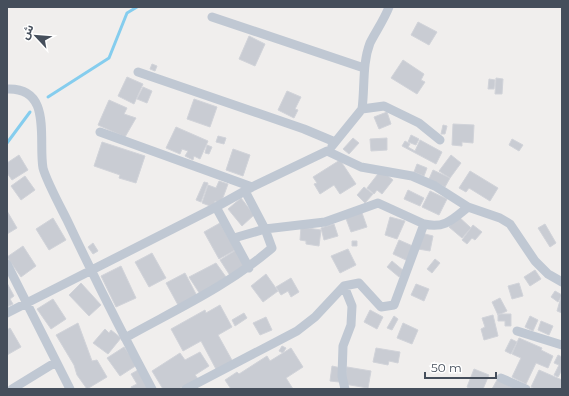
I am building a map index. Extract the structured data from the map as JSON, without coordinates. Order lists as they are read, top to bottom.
{
  "scale_bar": "50 m",
  "north": "top left"
}
